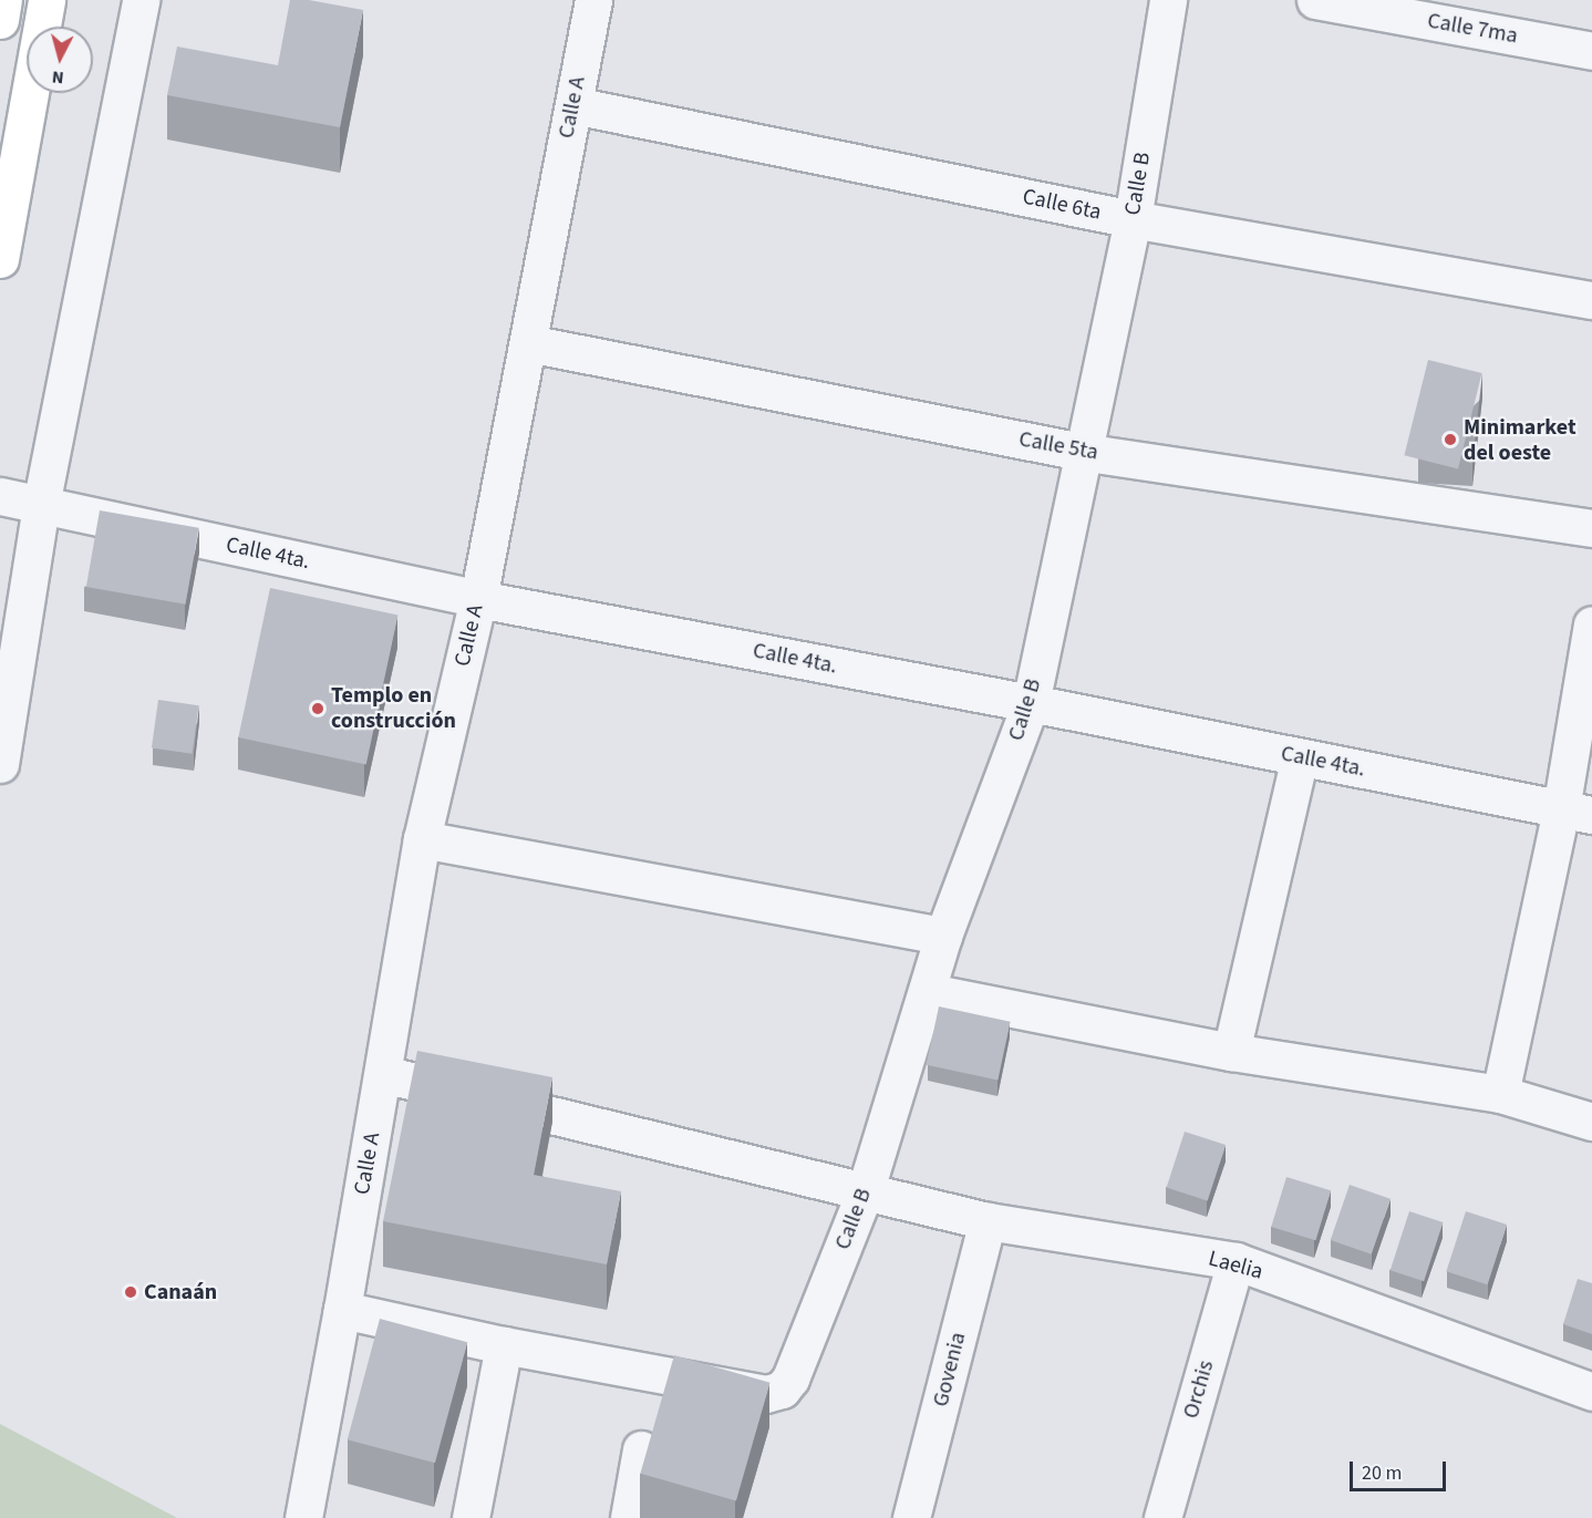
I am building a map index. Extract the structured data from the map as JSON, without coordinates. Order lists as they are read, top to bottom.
{
  "streets": {
    "street": [
      "Calle 7ma",
      "Calle A",
      "Calle B",
      "Calle 6ta",
      "Calle 5ta",
      "Calle 4ta.",
      "Laelia",
      "Govenia",
      "Orchis"
    ]
  },
  "crossings": [
    ["Calle A", "Calle 6ta"],
    ["Calle A", "Calle 5ta"],
    ["Calle A", "Calle 4ta."],
    ["Calle A", "Laelia"],
    ["Calle B", "Calle 6ta"],
    ["Calle B", "Calle 5ta"],
    ["Calle B", "Calle 4ta."],
    ["Calle B", "Laelia"],
    ["Laelia", "Govenia"],
    ["Laelia", "Orchis"]
  ],
  "places": ["Minimarket del oeste", "Templo en construcción", "Canaán"],
  "scale_bar": "20 m",
  "north": "bottom"
}
